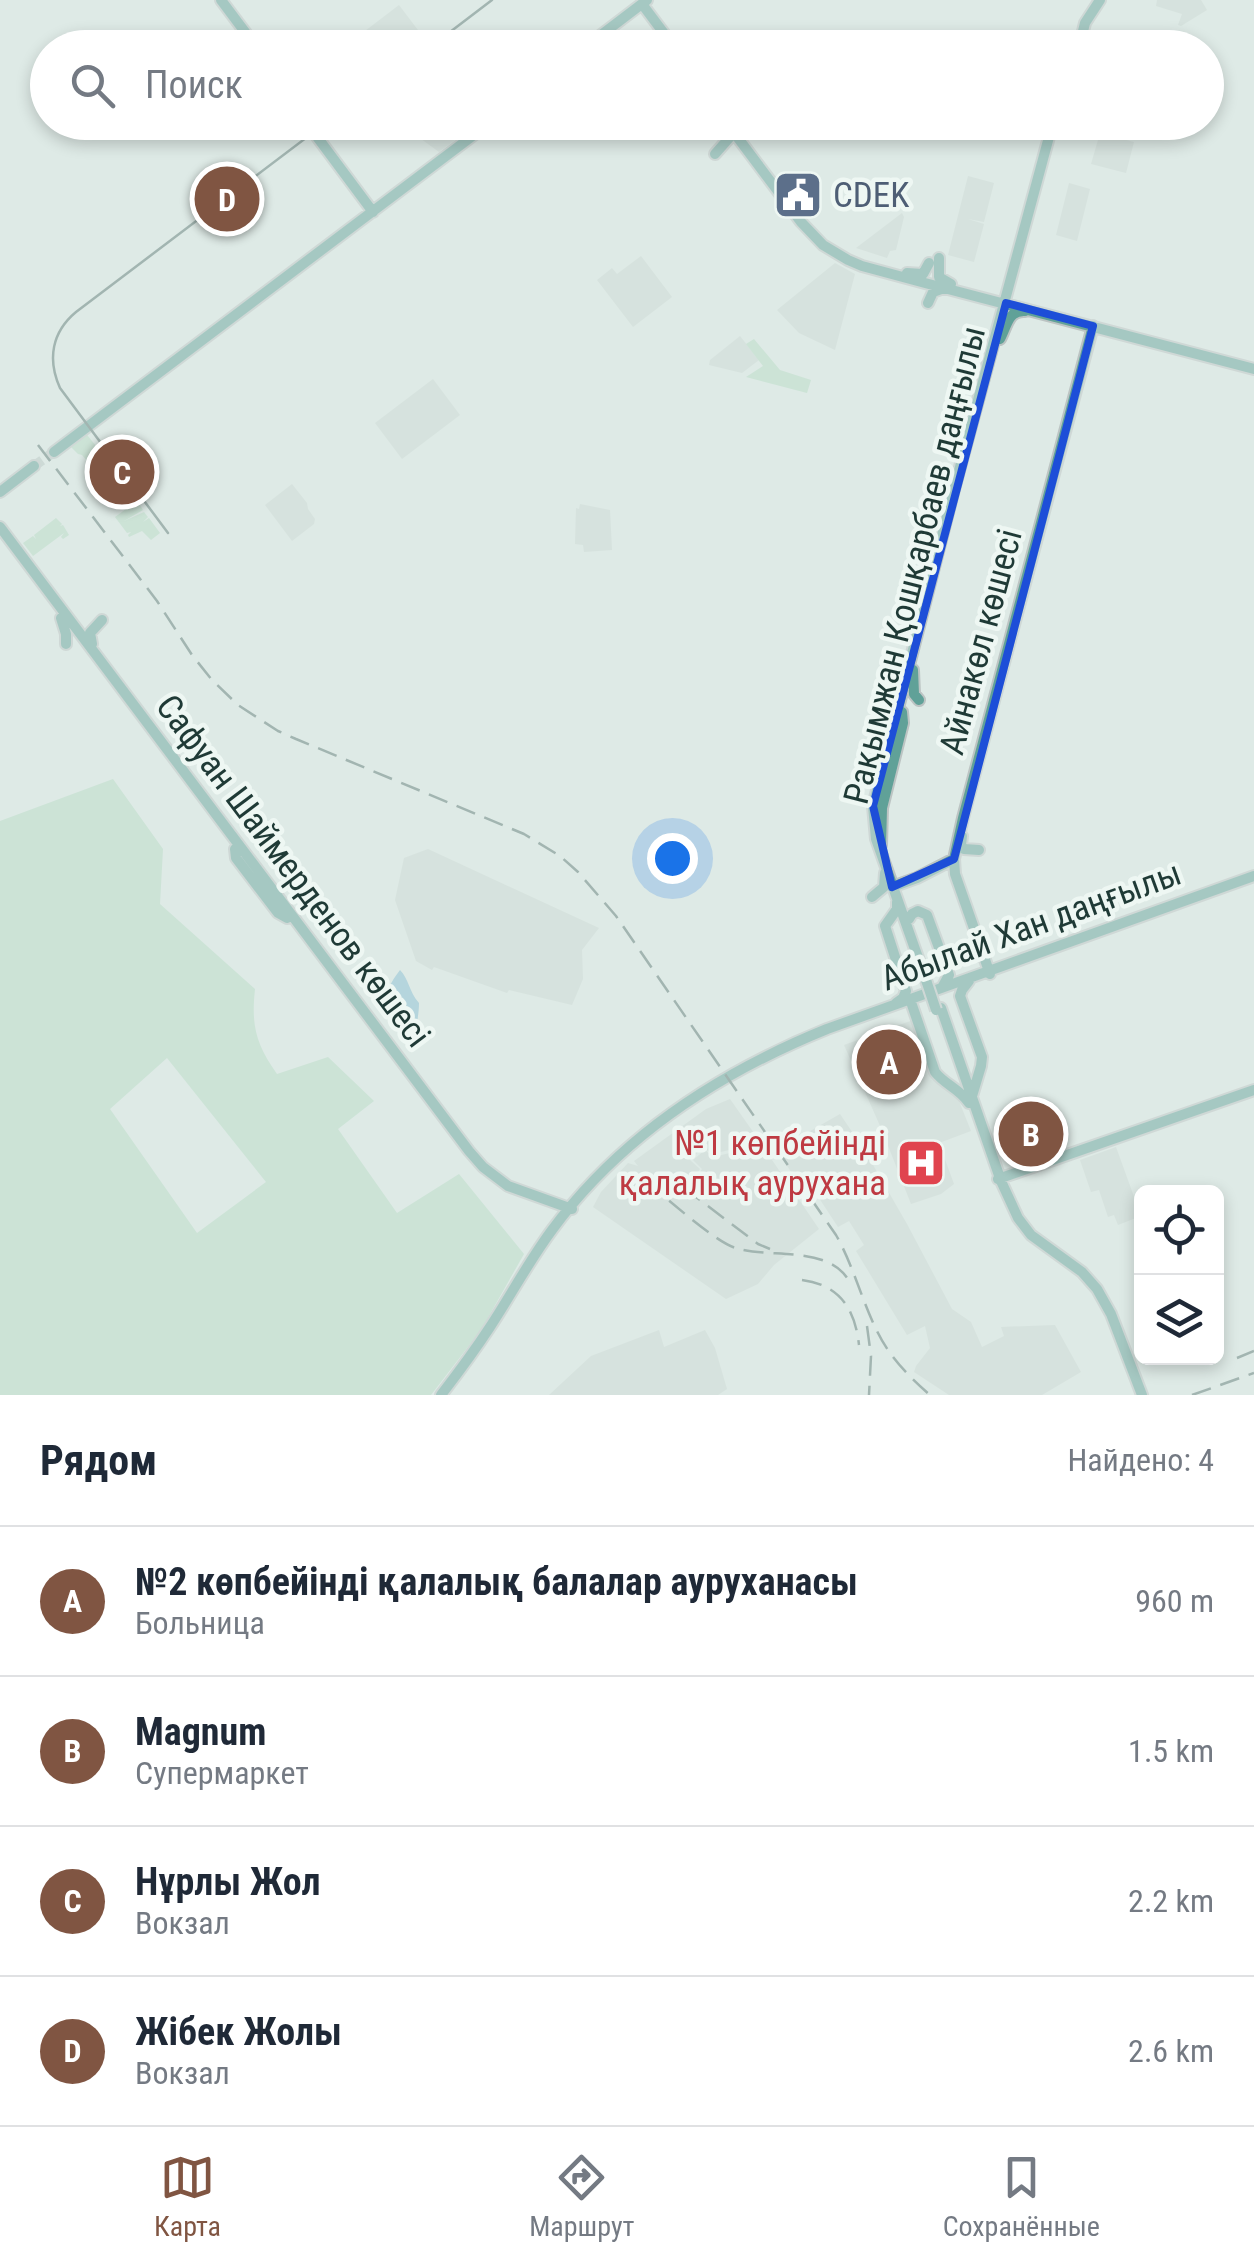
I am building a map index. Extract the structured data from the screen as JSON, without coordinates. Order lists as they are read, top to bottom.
{
  "streets": {
    "main road": [
      "Рақымжан Қошқарбаев даңғылы",
      "Айнакөл көшесі",
      "Сафуан Шаймерденов көшесі",
      "Абылай Хан даңғылы"
    ]
  },
  "crossings": [
    ["Рақымжан Қошқарбаев даңғылы", "Абылай Хан даңғылы"],
    ["Айнакөл көшесі", "Абылай Хан даңғылы"]
  ],
  "places": {
    "public building": ["CDEK"],
    "hospital": ["№1 көпбейінді қалалық аурухана"]
  },
  "page": {
    "search": "Поиск",
    "pins": [
      "D",
      "C",
      "A",
      "B"
    ],
    "heading": ["Рядом", "Найдено: 4"],
    "list": [
      {
        "mark": "A",
        "name": "№2 көпбейінді қалалық балалар ауруханасы",
        "note": "Больница",
        "value": "960 m"
      },
      {
        "mark": "B",
        "name": "Magnum",
        "note": "Супермаркет",
        "value": "1.5 km"
      },
      {
        "mark": "C",
        "name": "Нұрлы Жол",
        "note": "Вокзал",
        "value": "2.2 km"
      },
      {
        "mark": "D",
        "name": "Жібек Жолы",
        "note": "Вокзал",
        "value": "2.6 km"
      }
    ],
    "nav": ["Карта", "Маршрут", "Сохранённые"]
  }
}
